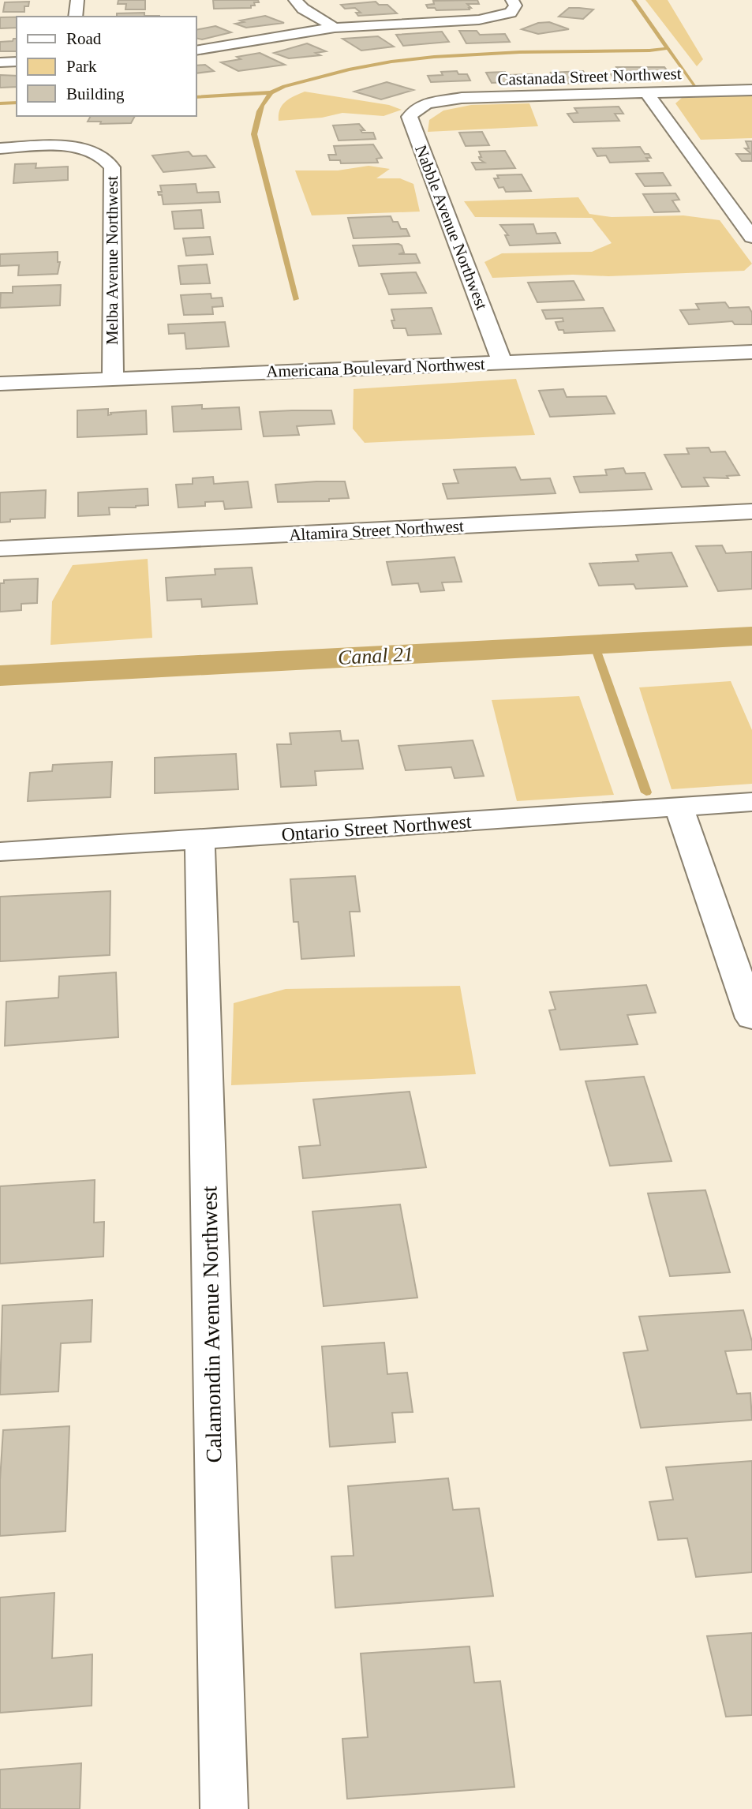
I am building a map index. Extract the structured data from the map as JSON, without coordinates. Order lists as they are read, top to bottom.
{
  "streets": {
    "street": [
      "Castanada Street Northwest",
      "Nabble Avenue Northwest",
      "Melba Avenue Northwest",
      "Americana Boulevard Northwest",
      "Altamira Street Northwest",
      "Ontario Street Northwest",
      "Calamondin Avenue Northwest"
    ]
  },
  "crossings": [
    ["Castanada Street Northwest", "Nabble Avenue Northwest"],
    ["Nabble Avenue Northwest", "Americana Boulevard Northwest"],
    ["Melba Avenue Northwest", "Americana Boulevard Northwest"],
    ["Ontario Street Northwest", "Calamondin Avenue Northwest"]
  ],
  "water": ["Canal 21"],
  "legend": ["Road", "Park", "Building"]
}
